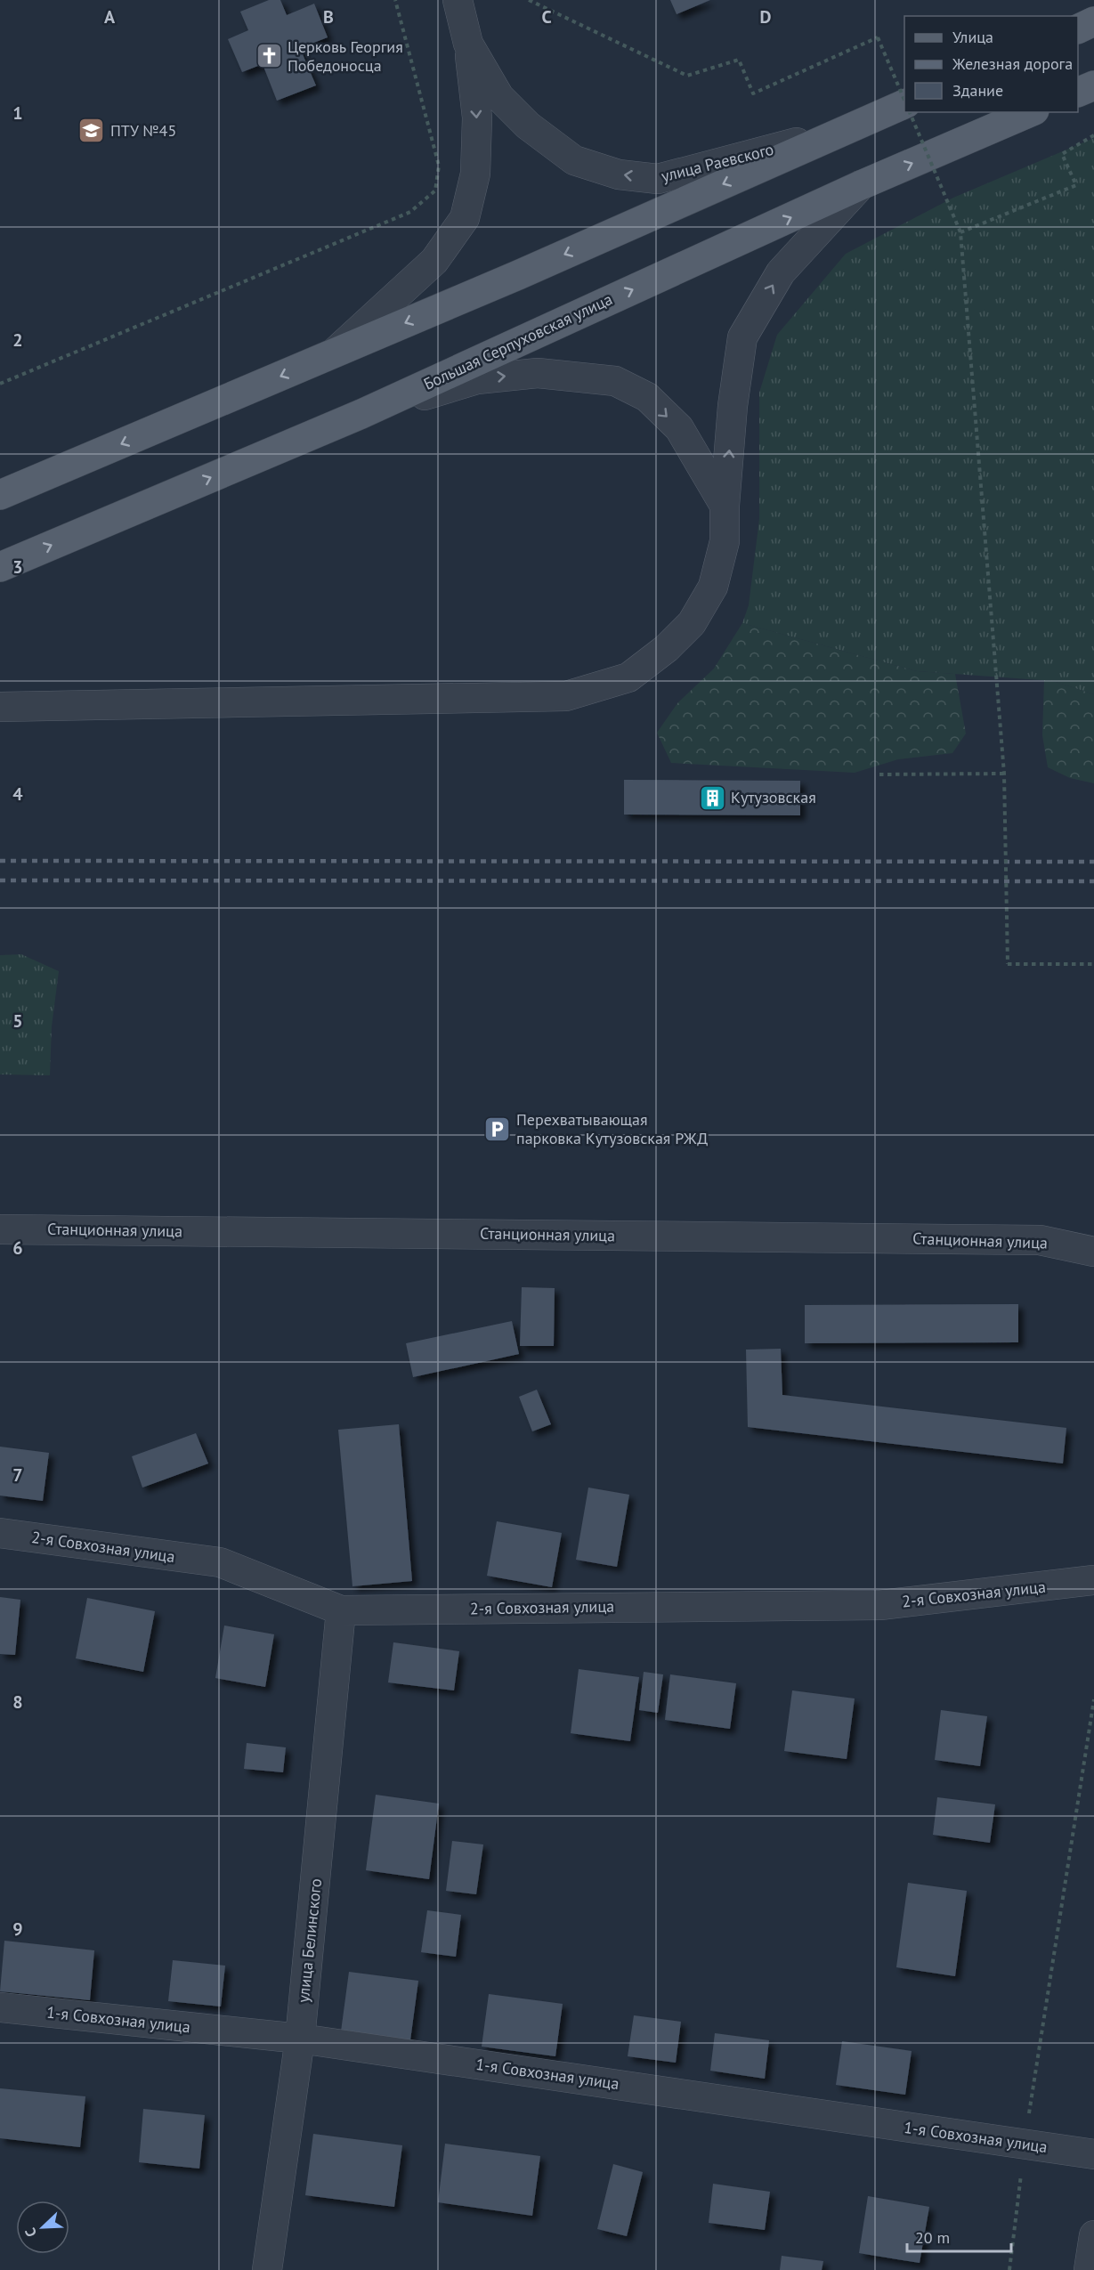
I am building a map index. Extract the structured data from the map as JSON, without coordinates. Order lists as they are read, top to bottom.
{
  "streets": {
    "main road": ["Большая Серпуховская улица"],
    "street": [
      "улица Раевского",
      "Станционная улица",
      "2-я Совхозная улица",
      "улица Белинского",
      "1-я Совхозная улица"
    ]
  },
  "crossings": [
    ["2-я Совхозная улица", "улица Белинского"],
    ["улица Белинского", "1-я Совхозная улица"]
  ],
  "one_way": ["улица Раевского"],
  "places": {
    "church": ["Церковь Георгия Победоносца"],
    "school or university": ["ПТУ №45"],
    "building": ["Кутузовская"],
    "parking": ["Перехватывающая парковка Кутузовская РЖД"]
  },
  "legend": ["Улица", "Железная дорога", "Здание"],
  "scale_bar": "20 m",
  "north": "bottom left",
  "grid": {
    "columns": [
      "A",
      "B",
      "C",
      "D"
    ],
    "rows": [
      "1",
      "2",
      "3",
      "4",
      "5",
      "6",
      "7",
      "8",
      "9"
    ]
  }
}
